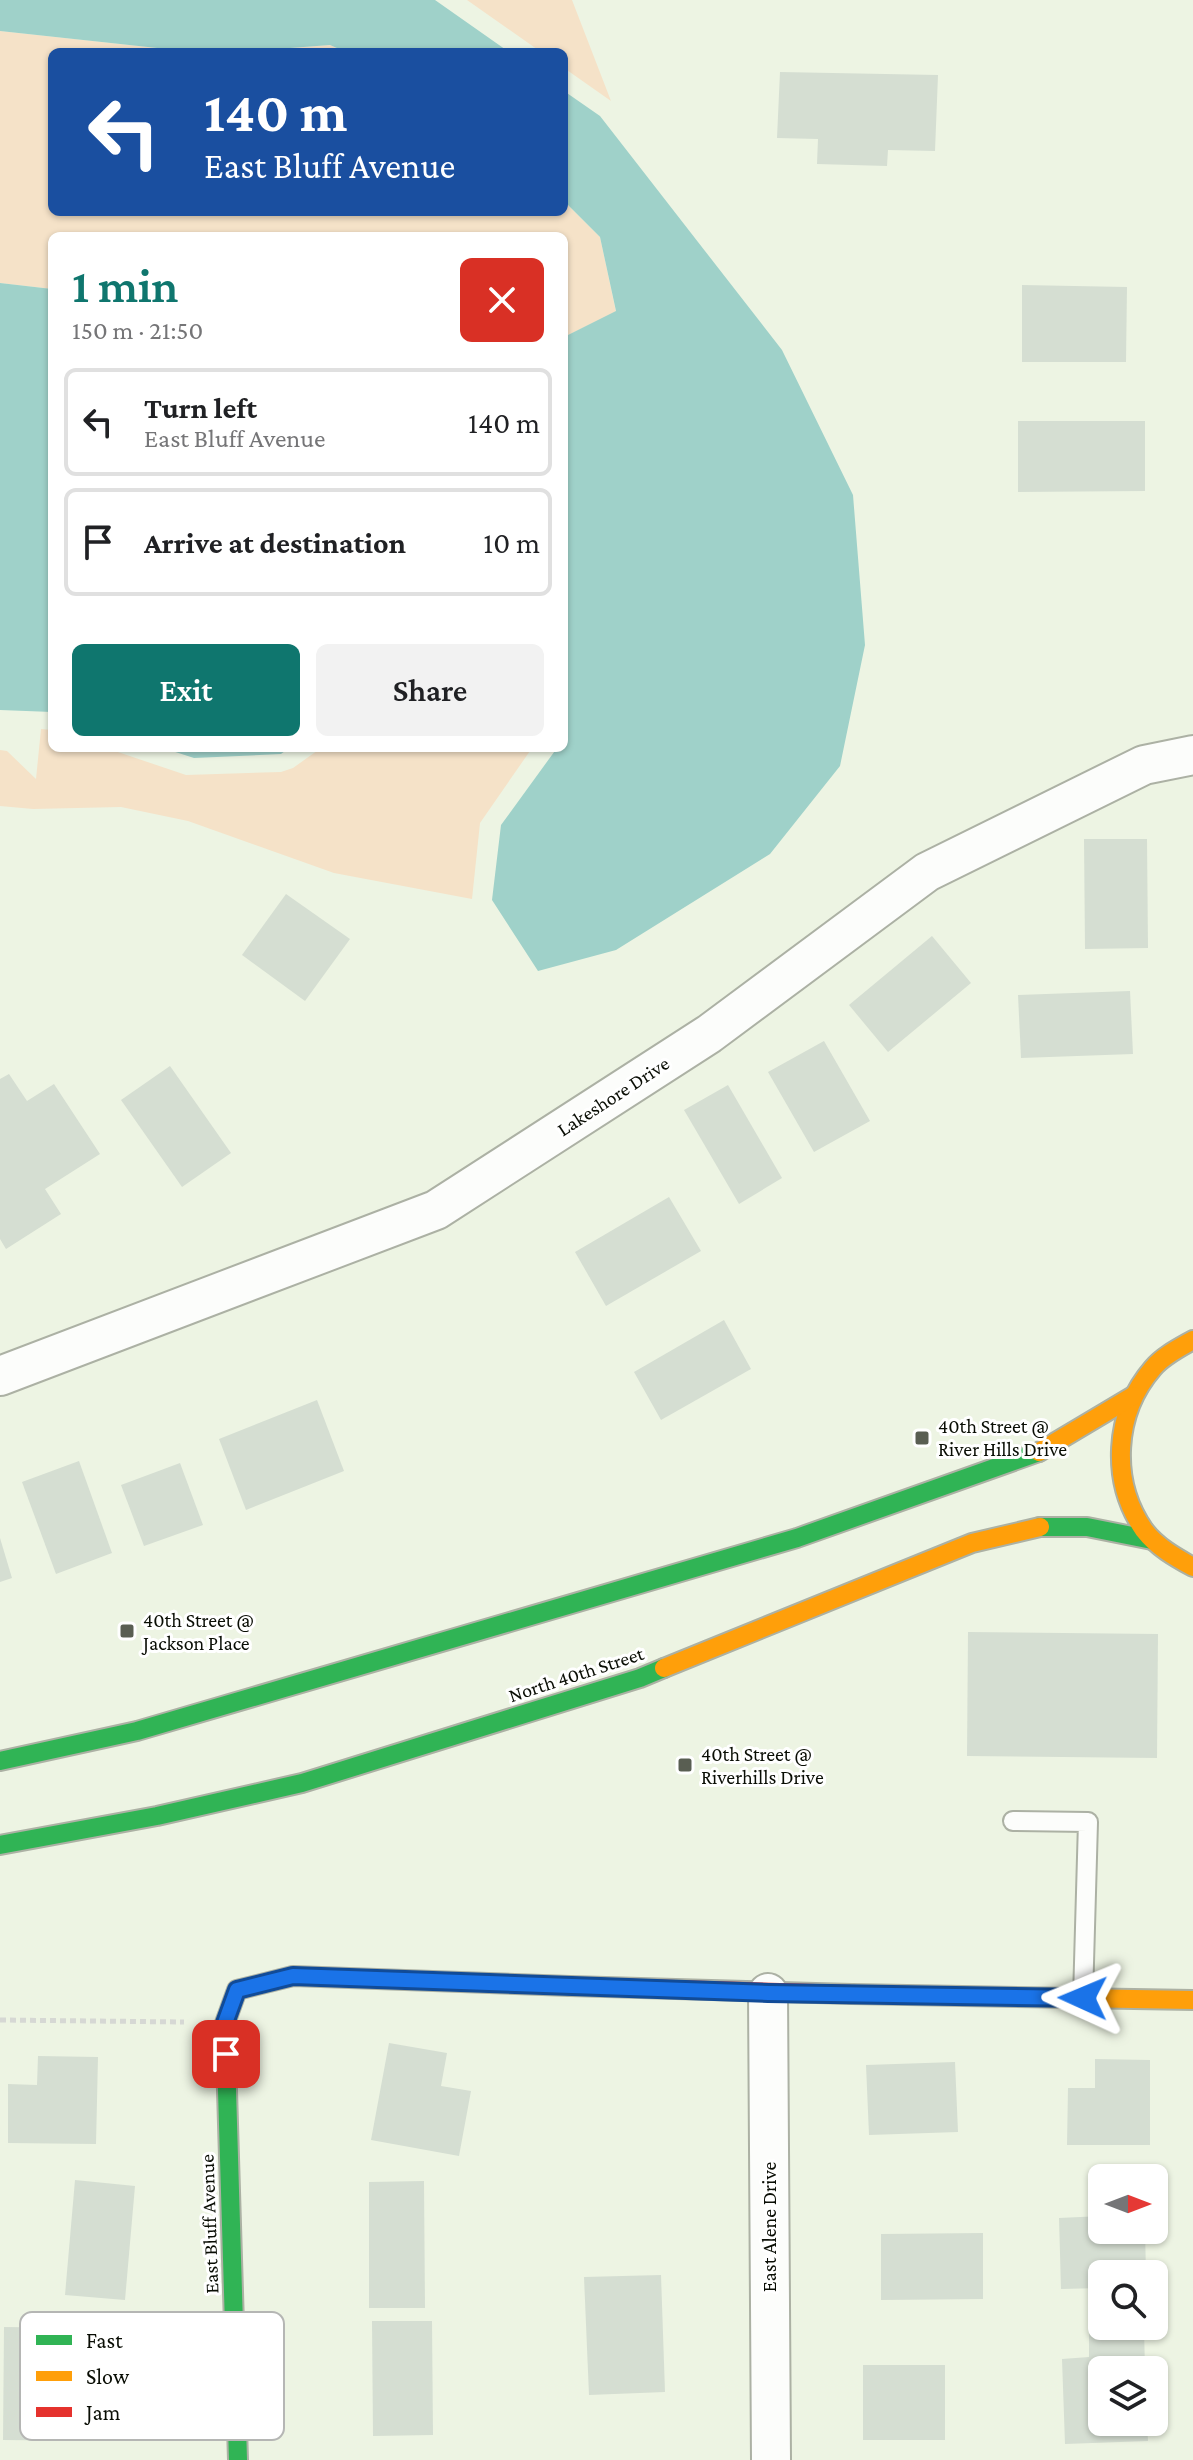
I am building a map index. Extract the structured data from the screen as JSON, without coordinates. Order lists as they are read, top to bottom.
{
  "streets": {
    "main road": ["North 40th Street", "East Bluff Avenue"],
    "street": ["Lakeshore Drive", "East Alene Drive"]
  },
  "crossings": [
    ["East Bluff Avenue", "East Alene Drive"]
  ],
  "places": {
    "transit": ["40th Street @ River Hills Drive", "40th Street @ Jackson Place", "40th Street @ Riverhills Drive"]
  },
  "legend": ["Fast", "Slow", "Jam"],
  "north": "right",
  "page": {
    "turn": ["140 m", "East Bluff Avenue"],
    "heading": ["1 min", "150 m · 21:50"],
    "list": [
      {
        "name": "Turn left",
        "note": "East Bluff Avenue",
        "value": "140 m"
      },
      {
        "name": "Arrive at destination",
        "value": "10 m"
      }
    ],
    "buttons": ["Exit", "Share"]
  }
}
